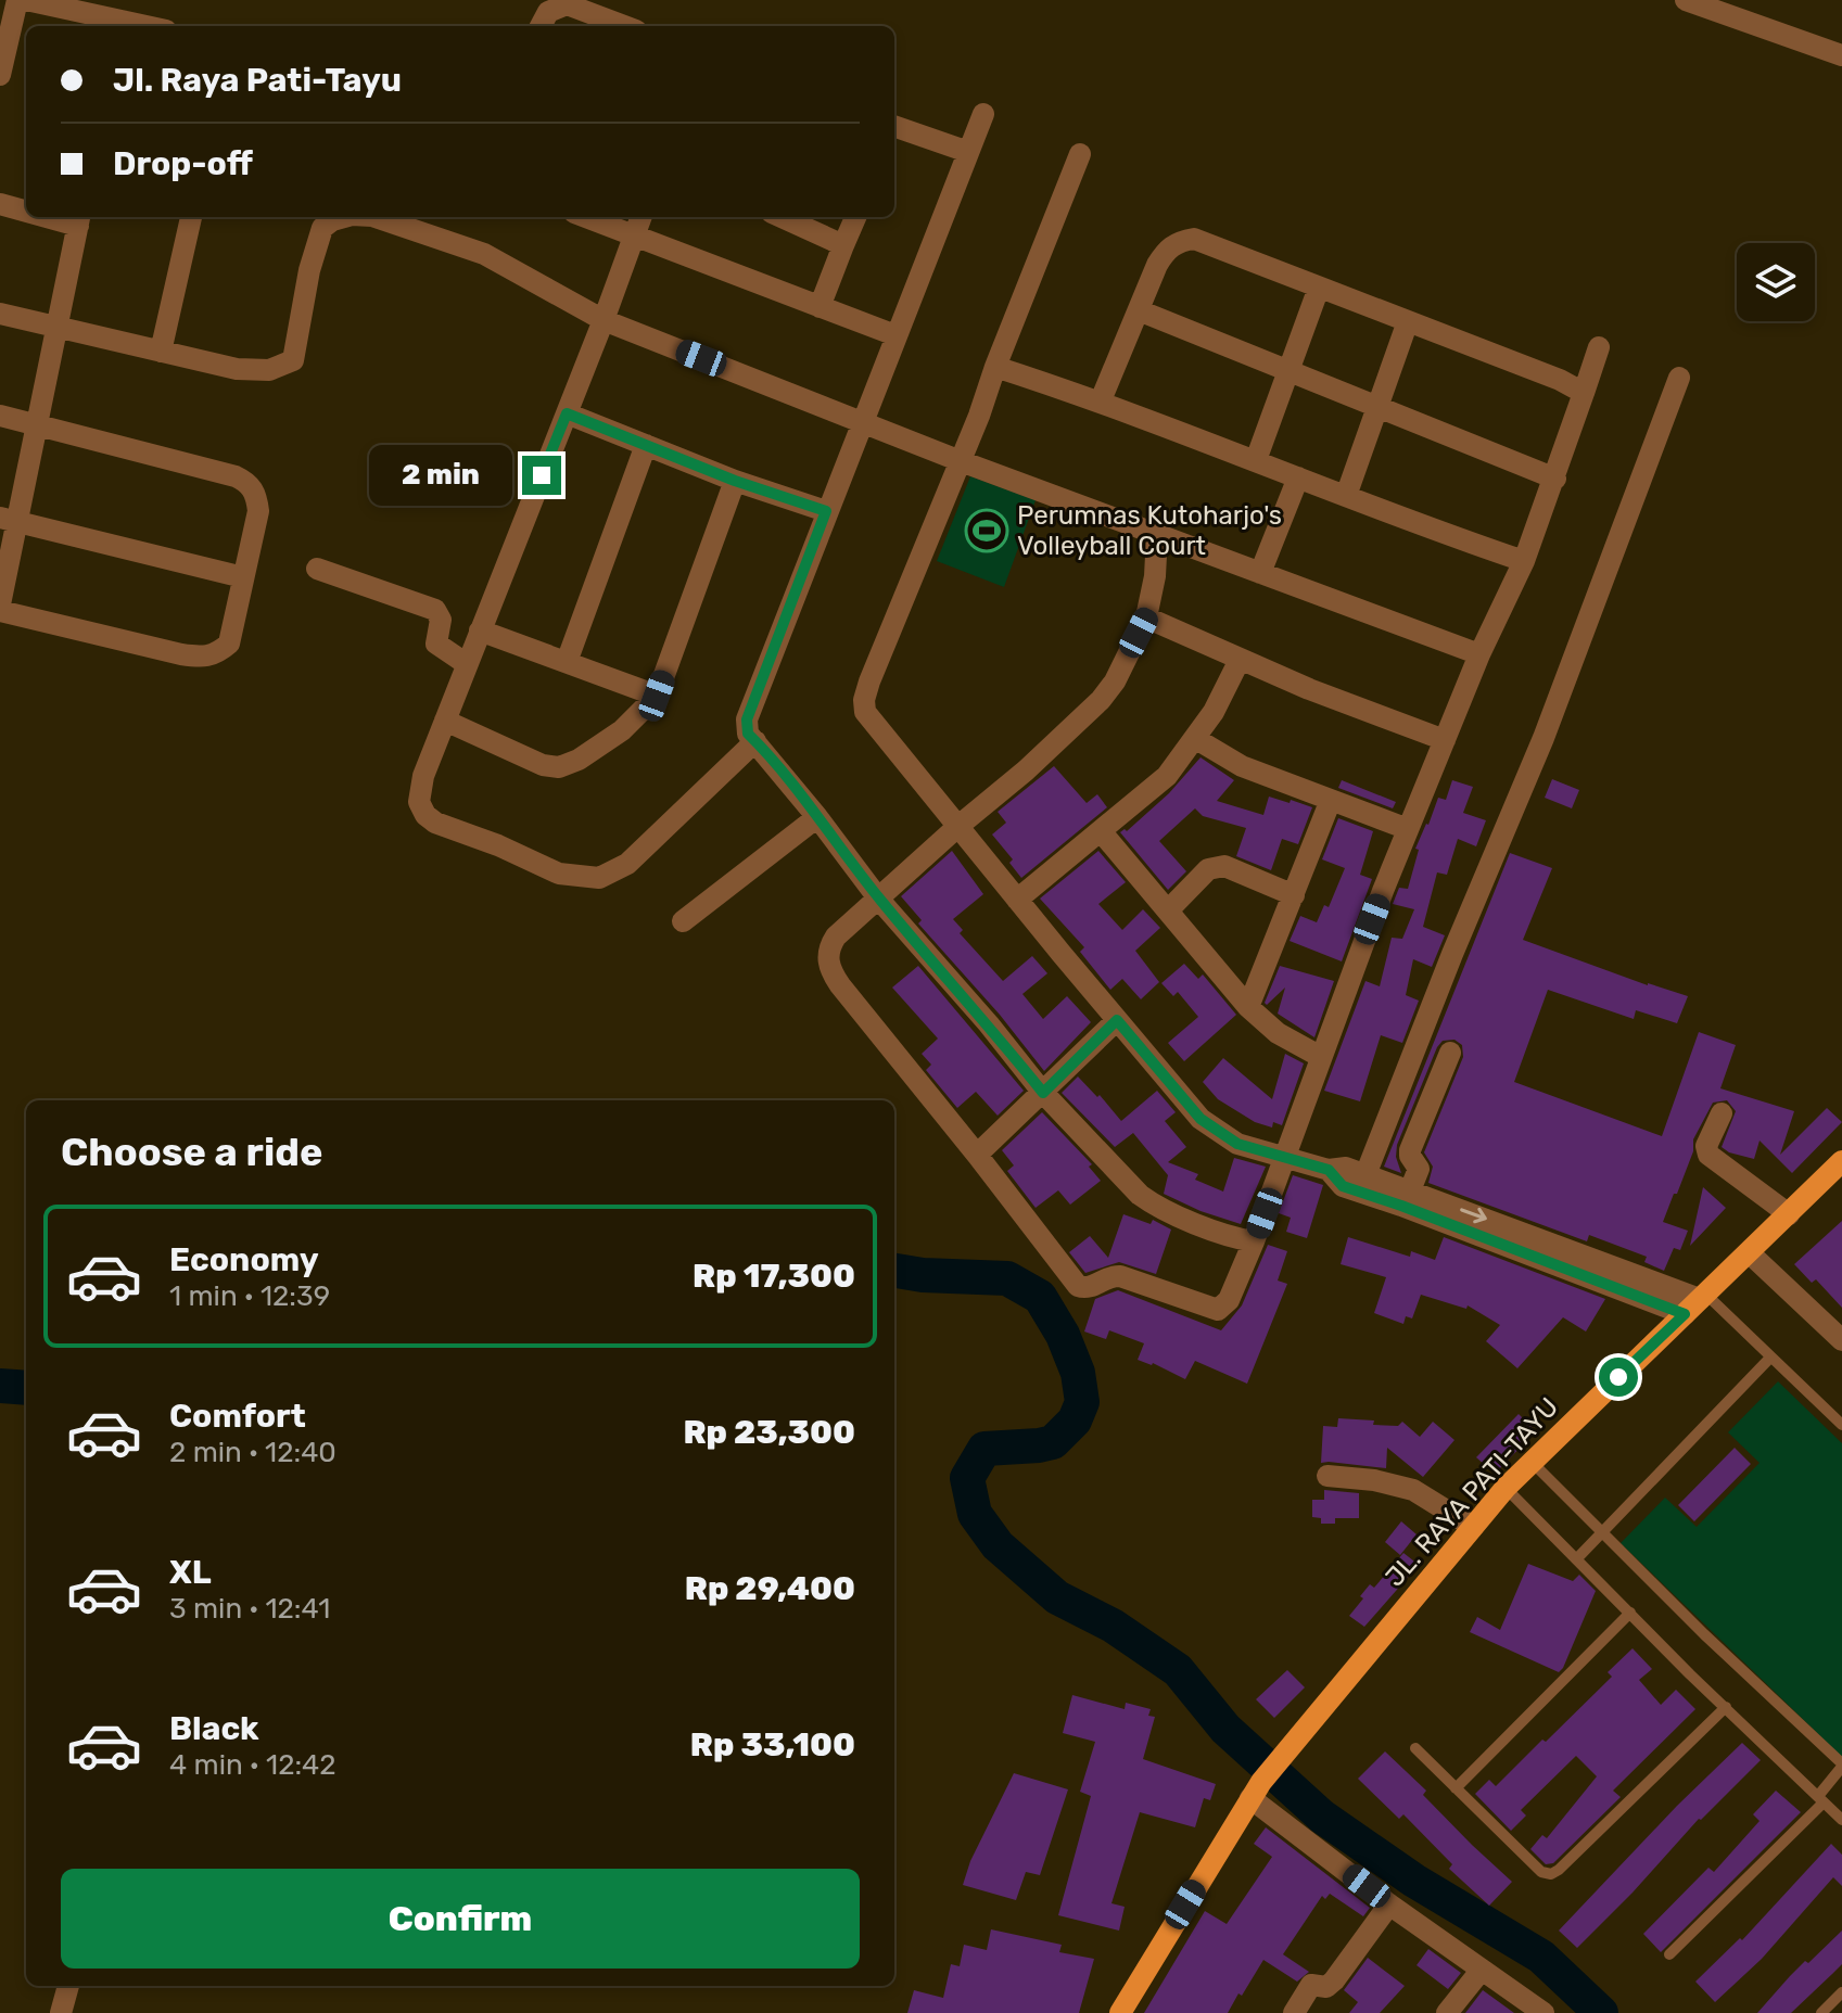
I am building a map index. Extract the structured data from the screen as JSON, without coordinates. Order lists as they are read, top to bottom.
{
  "streets": {
    "main road": ["JL. RAYA PATI-TAYU"]
  },
  "places": {
    "sports": ["Perumnas Kutoharjo's Volleyball Court"]
  },
  "page": {
    "banner": ["Jl. Raya Pati-Tayu", "Drop-off"],
    "bubble": "2 min",
    "heading": "Choose a ride",
    "list": [
      {
        "name": "Economy",
        "note": "1 min · 12:39",
        "value": "Rp 17,300"
      },
      {
        "name": "Comfort",
        "note": "2 min · 12:40",
        "value": "Rp 23,300"
      },
      {
        "name": "XL",
        "note": "3 min · 12:41",
        "value": "Rp 29,400"
      },
      {
        "name": "Black",
        "note": "4 min · 12:42",
        "value": "Rp 33,100"
      }
    ],
    "buttons": "Confirm"
  }
}
